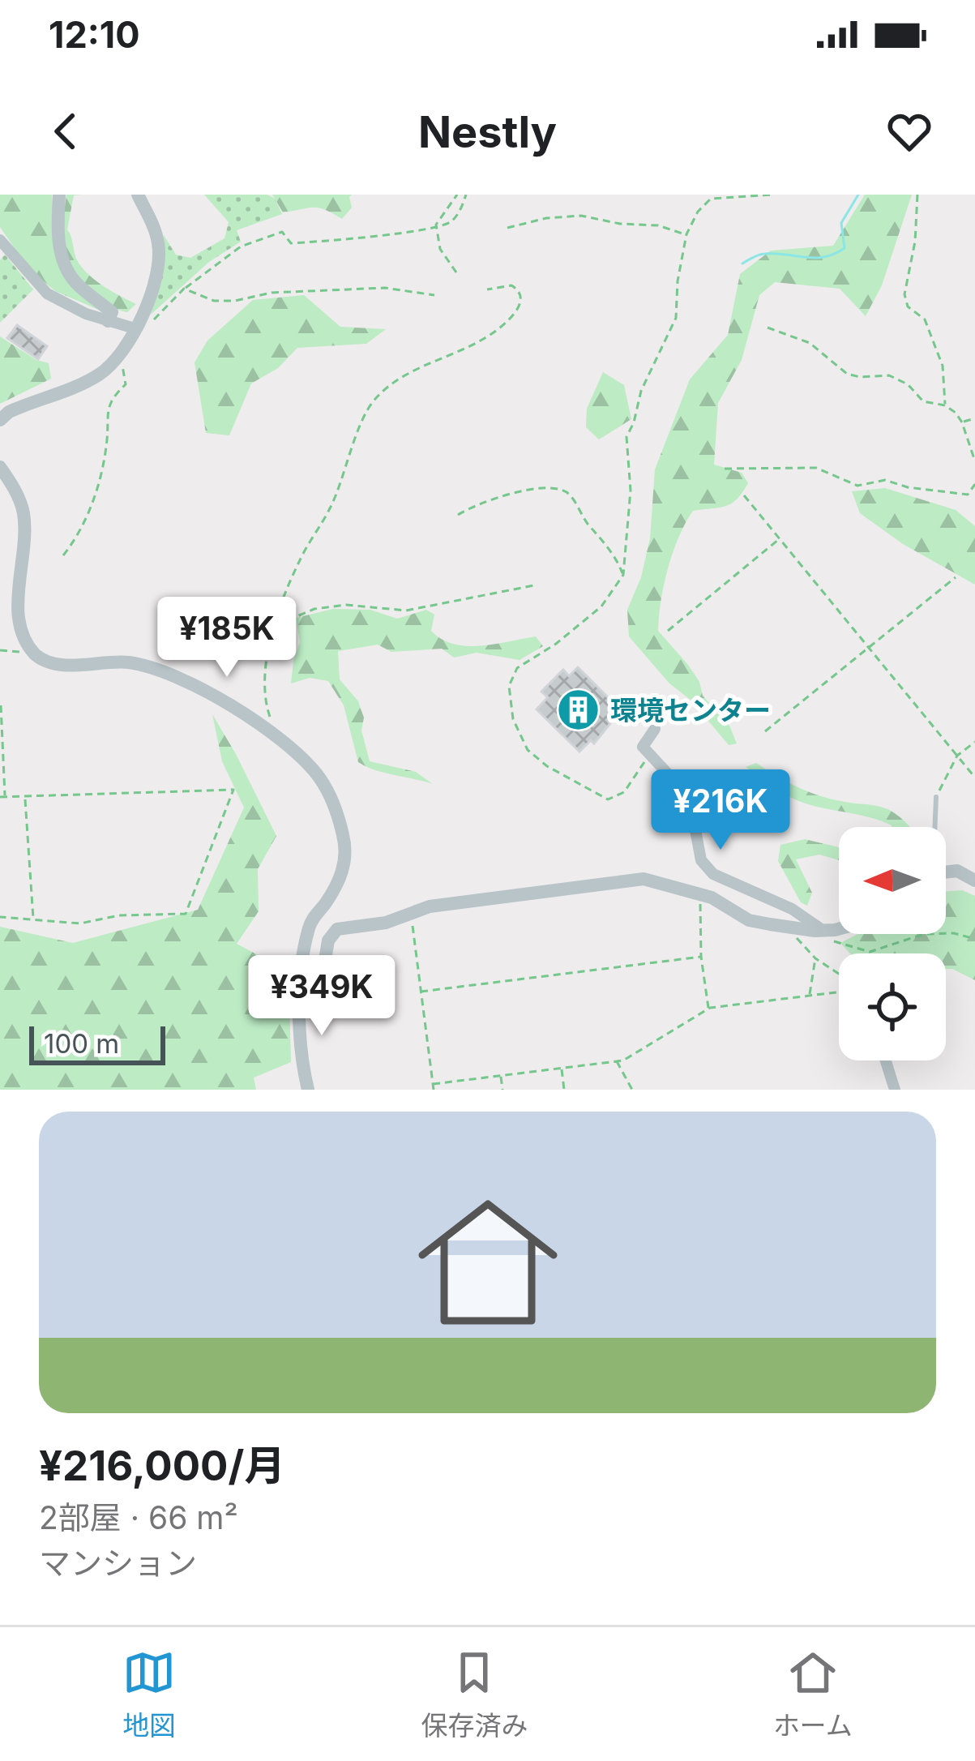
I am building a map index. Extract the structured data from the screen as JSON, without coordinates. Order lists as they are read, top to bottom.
{
  "places": {
    "building": ["環境センター"]
  },
  "scale_bar": "100 m",
  "north": "left",
  "page": {
    "status": "12:10",
    "header": "Nestly",
    "price": ["¥185K", "¥216K", "¥349K"],
    "scale": "100 m",
    "list": [
      {
        "name": "¥216,000/月",
        "note": "2部屋 · 66 m² · マンション"
      }
    ],
    "tabs": ["地図", "保存済み", "ホーム"]
  }
}
